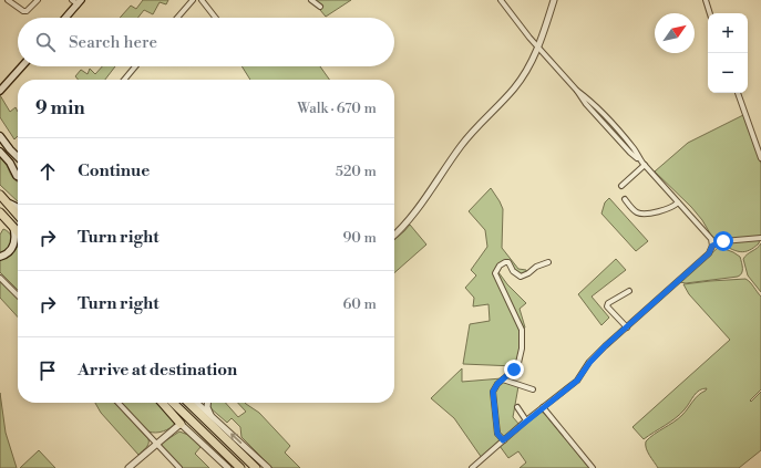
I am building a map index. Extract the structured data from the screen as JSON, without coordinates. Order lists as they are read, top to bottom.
{
  "north": "top right",
  "page": {
    "map_buttons": ["+", "−"],
    "search": "Search here",
    "heading": ["9 min", "Walk · 670 m"],
    "list": [
      ["Continue", "520 m"],
      ["Turn right", "90 m"],
      ["Turn right", "60 m"],
      "Arrive at destination"
    ]
  }
}
